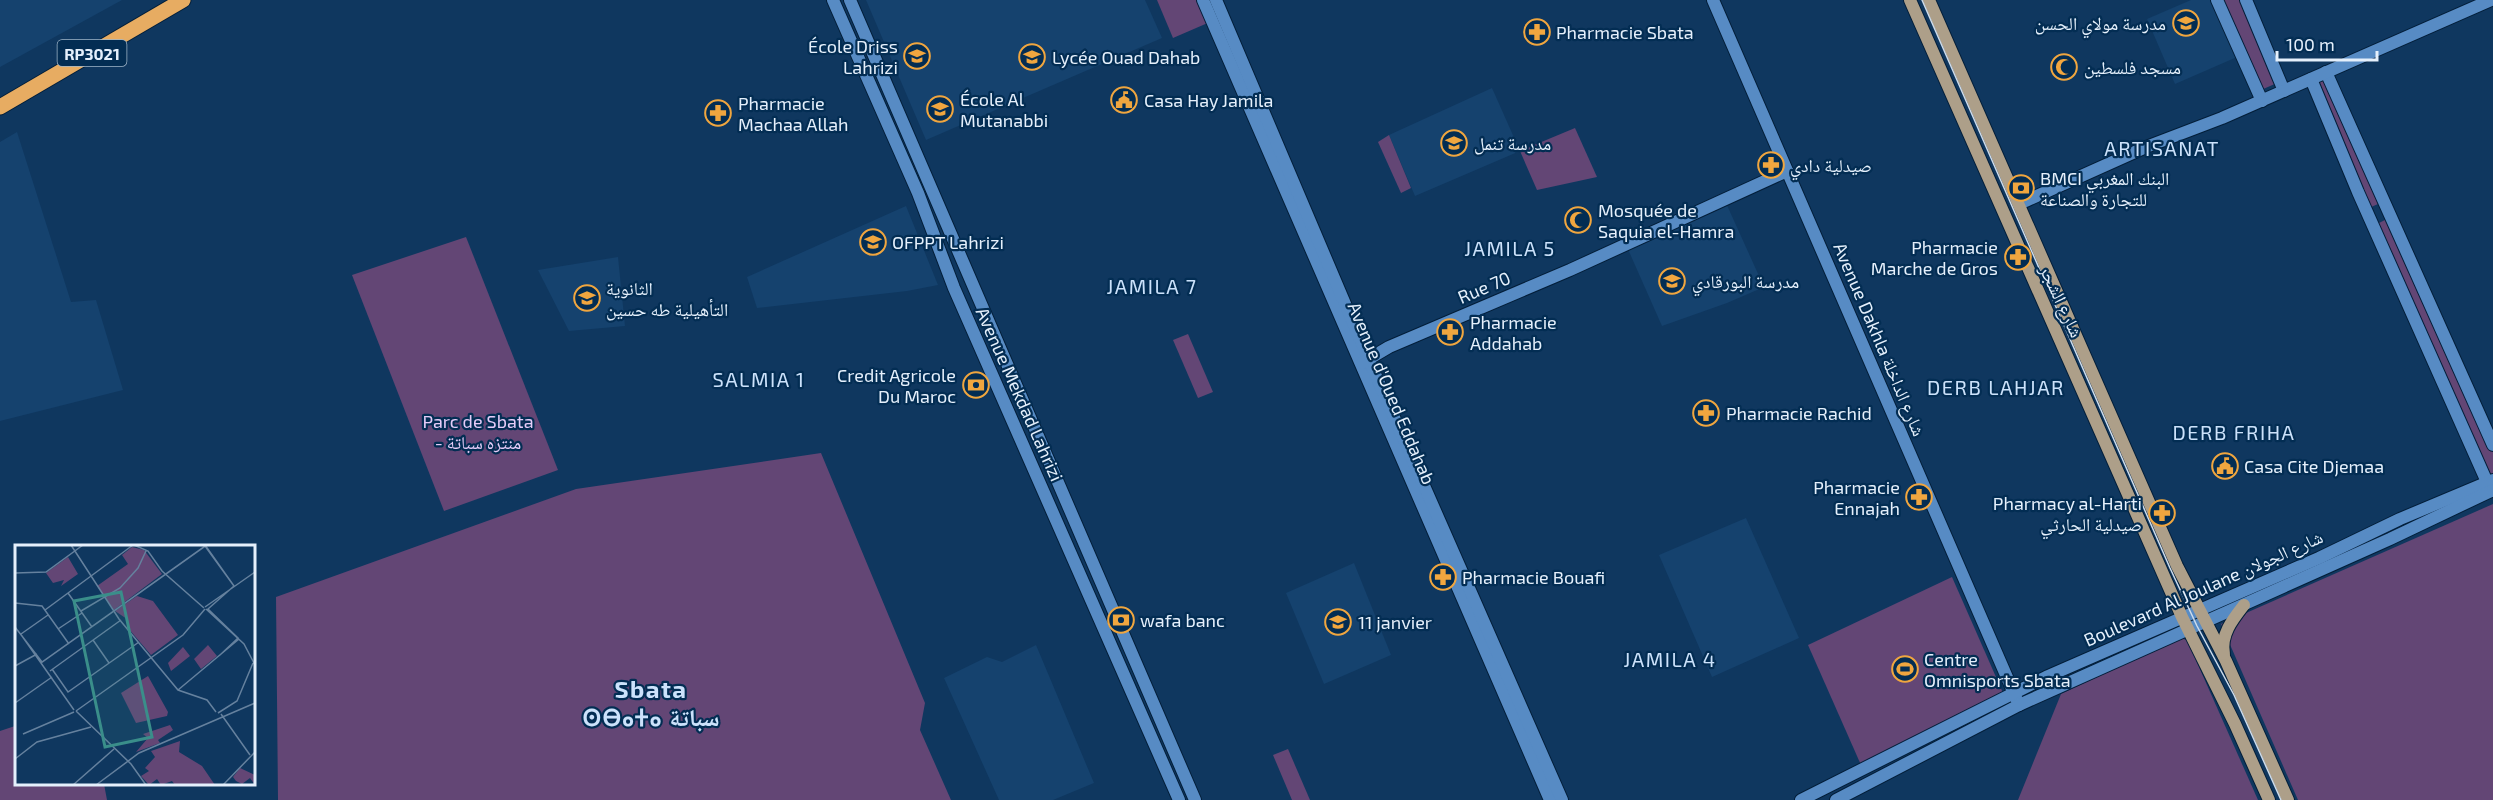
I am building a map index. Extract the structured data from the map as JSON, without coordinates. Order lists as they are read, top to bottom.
{
  "streets": {
    "highway": ["RP3021"],
    "main road": ["شارع الشجر"],
    "street": [
      "Rue 70",
      "Avenue Dakhla شارع الداخلة",
      "Avenue d'Oued Eddahab",
      "Avenue Mekdad Lahrizi",
      "Boulevard Al Joulane شارع الجولان"
    ]
  },
  "crossings": [
    ["Rue 70", "Avenue Dakhla شارع الداخلة"],
    ["Rue 70", "Avenue d'Oued Eddahab"],
    ["شارع الشجر", "Boulevard Al Joulane شارع الجولان"],
    ["Avenue Dakhla شارع الداخلة", "Boulevard Al Joulane شارع الجولان"]
  ],
  "districts": [
    "ARTISANAT",
    "JAMILA 5",
    "JAMILA 7",
    "SALMIA 1",
    "DERB LAHJAR",
    "DERB FRIHA",
    "JAMILA 4",
    "Sbata ⵙⴱⴰⵜⴰ سباتة"
  ],
  "parks": ["Parc de Sbata - منتزه سباتة"],
  "places": {
    "school or university": [
      "مدرسة مولاي الحسن",
      "École Driss Lahrizi",
      "Lycée Ouad Dahab",
      "École Al Mutanabbi",
      "مدرسة تنمل",
      "OFPPT Lahrizi",
      "مدرسة البورقادي",
      "الثانوية التأهيلية طه حسين",
      "11 janvier"
    ],
    "pharmacy": [
      "Pharmacie Sbata",
      "Pharmacie Machaa Allah",
      "صيدلية دادي",
      "Pharmacie Marche de Gros",
      "Pharmacie Addahab",
      "Pharmacie Rachid",
      "Pharmacie Ennajah",
      "Pharmacy al-Harti صيدلية الحارثي",
      "Pharmacie Bouafi"
    ],
    "mosque": ["مسجد فلسطين", "Mosquée de Saquia el-Hamra"],
    "public building": ["Casa Hay Jamila", "Casa Cite Djemaa"],
    "bank": ["BMCI البنك المغربي للتجارة والصناعة", "Credit Agricole Du Maroc", "wafa banc"],
    "sports": ["Centre Omnisports Sbata"]
  },
  "scale_bar": "100 m"
}
